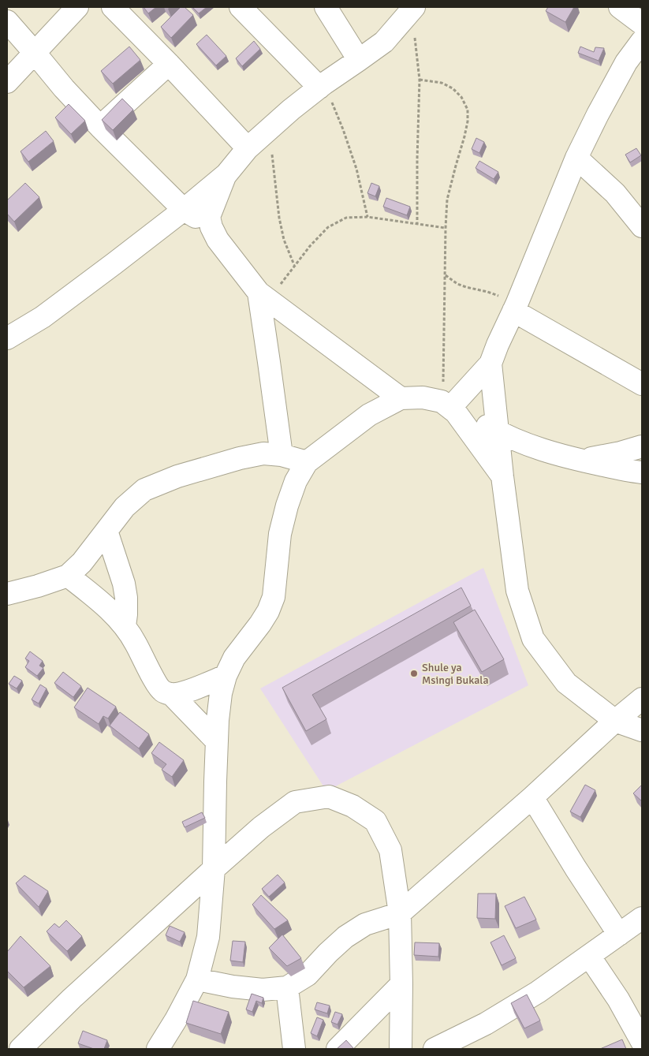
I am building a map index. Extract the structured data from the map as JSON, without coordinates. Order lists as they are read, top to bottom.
{
  "places": ["Shule ya Msingi Bukala"]
}
